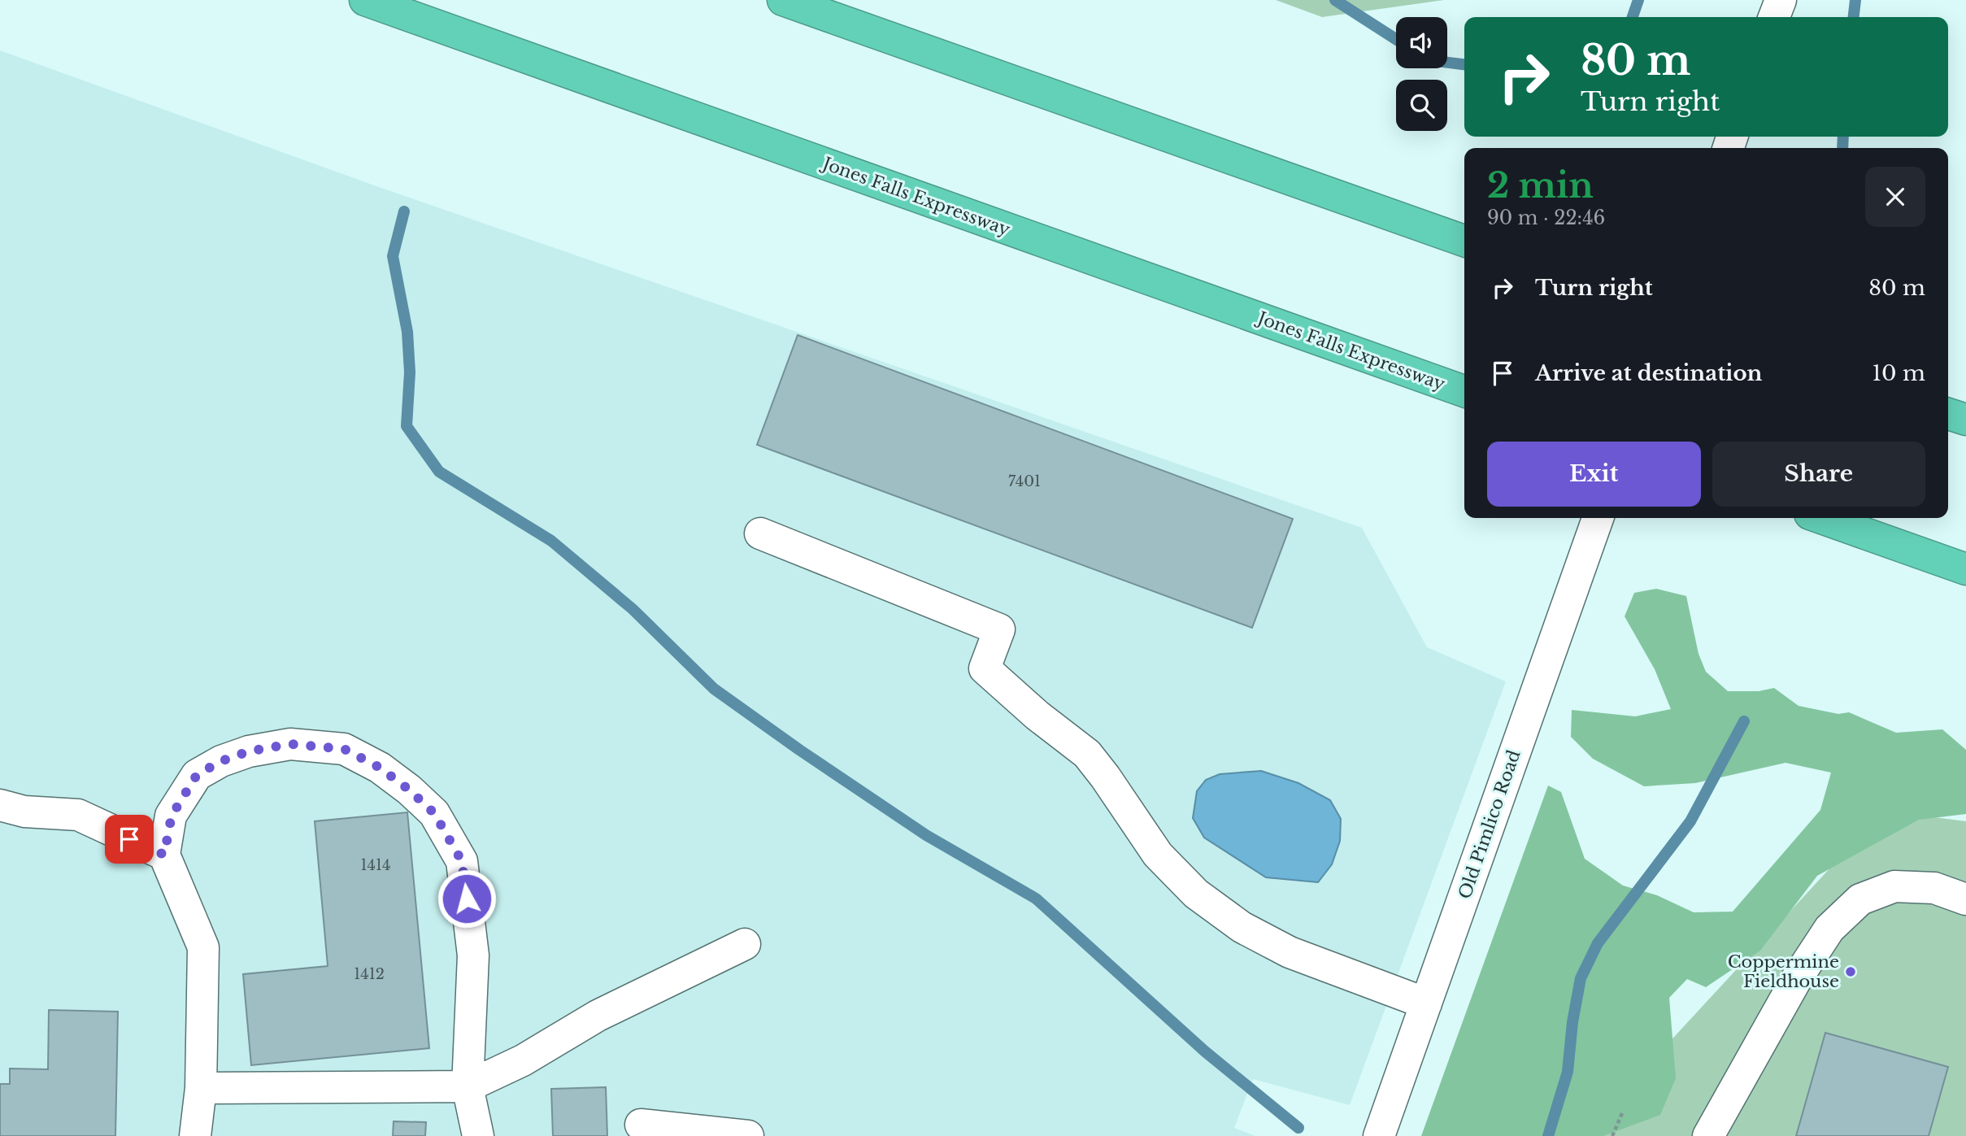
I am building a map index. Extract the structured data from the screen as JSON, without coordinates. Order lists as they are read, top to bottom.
{
  "streets": {
    "highway": ["Jones Falls Expressway"],
    "street": ["Old Pimlico Road"]
  },
  "places": ["Coppermine Fieldhouse"],
  "house_numbers": ["7401", "1414", "1412"],
  "page": {
    "turn": ["80 m", "Turn right"],
    "heading": ["2 min", "90 m · 22:46"],
    "list": [
      {
        "name": "Turn right",
        "value": "80 m"
      },
      {
        "name": "Arrive at destination",
        "value": "10 m"
      }
    ],
    "buttons": ["Exit", "Share"]
  }
}
